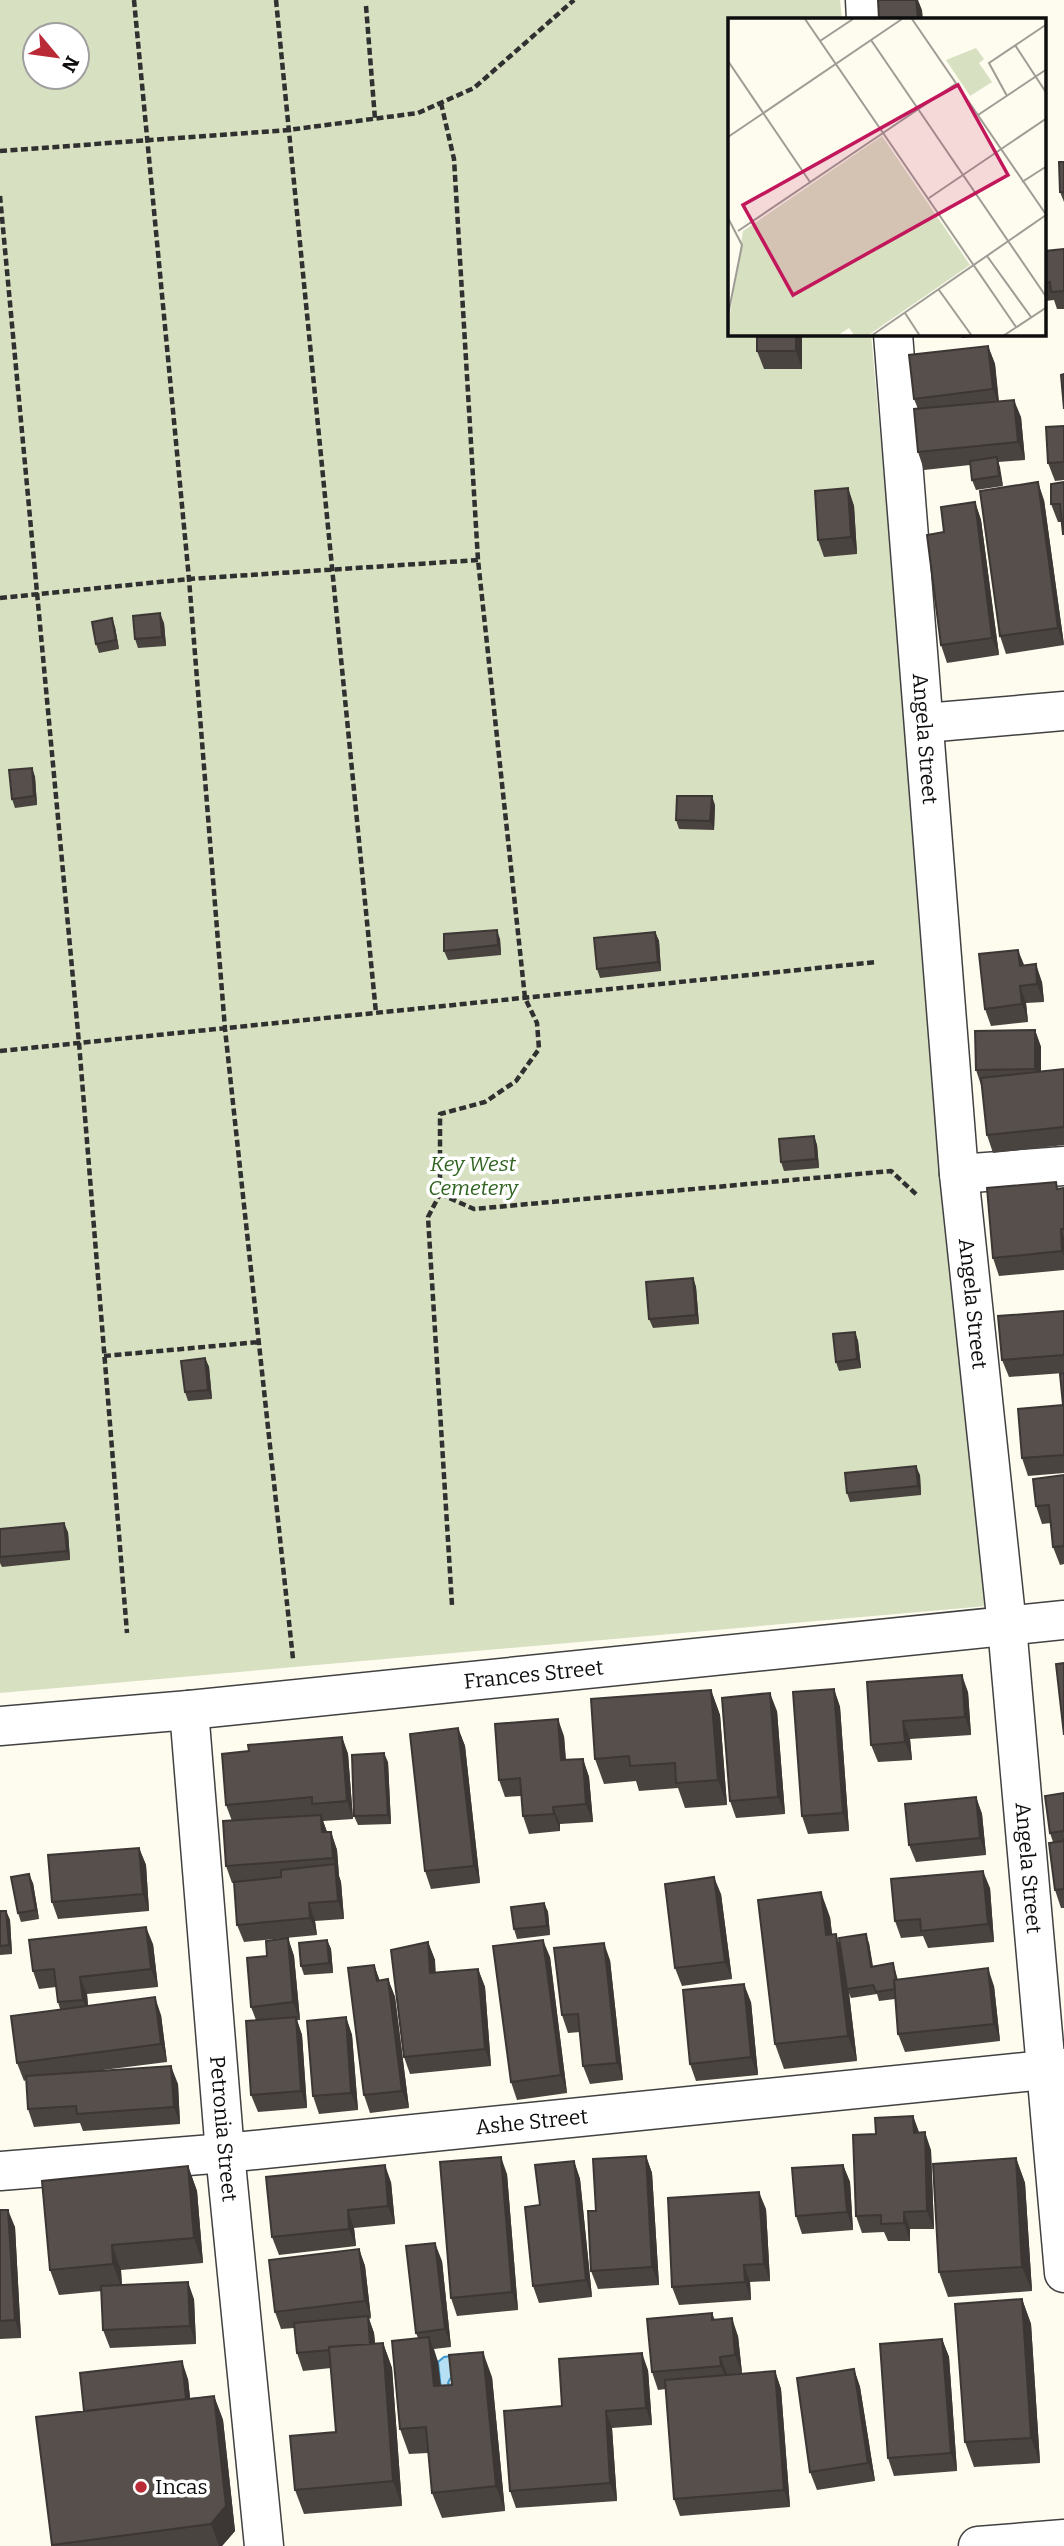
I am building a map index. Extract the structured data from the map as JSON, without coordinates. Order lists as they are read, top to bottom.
{
  "streets": {
    "street": [
      "Angela Street",
      "Frances Street",
      "Ashe Street",
      "Petronia Street"
    ]
  },
  "crossings": [
    ["Angela Street", "Frances Street"],
    ["Angela Street", "Ashe Street"],
    ["Frances Street", "Petronia Street"],
    ["Ashe Street", "Petronia Street"]
  ],
  "parks": ["Key West Cemetery"],
  "places": ["Incas"],
  "north": "bottom right"
}
